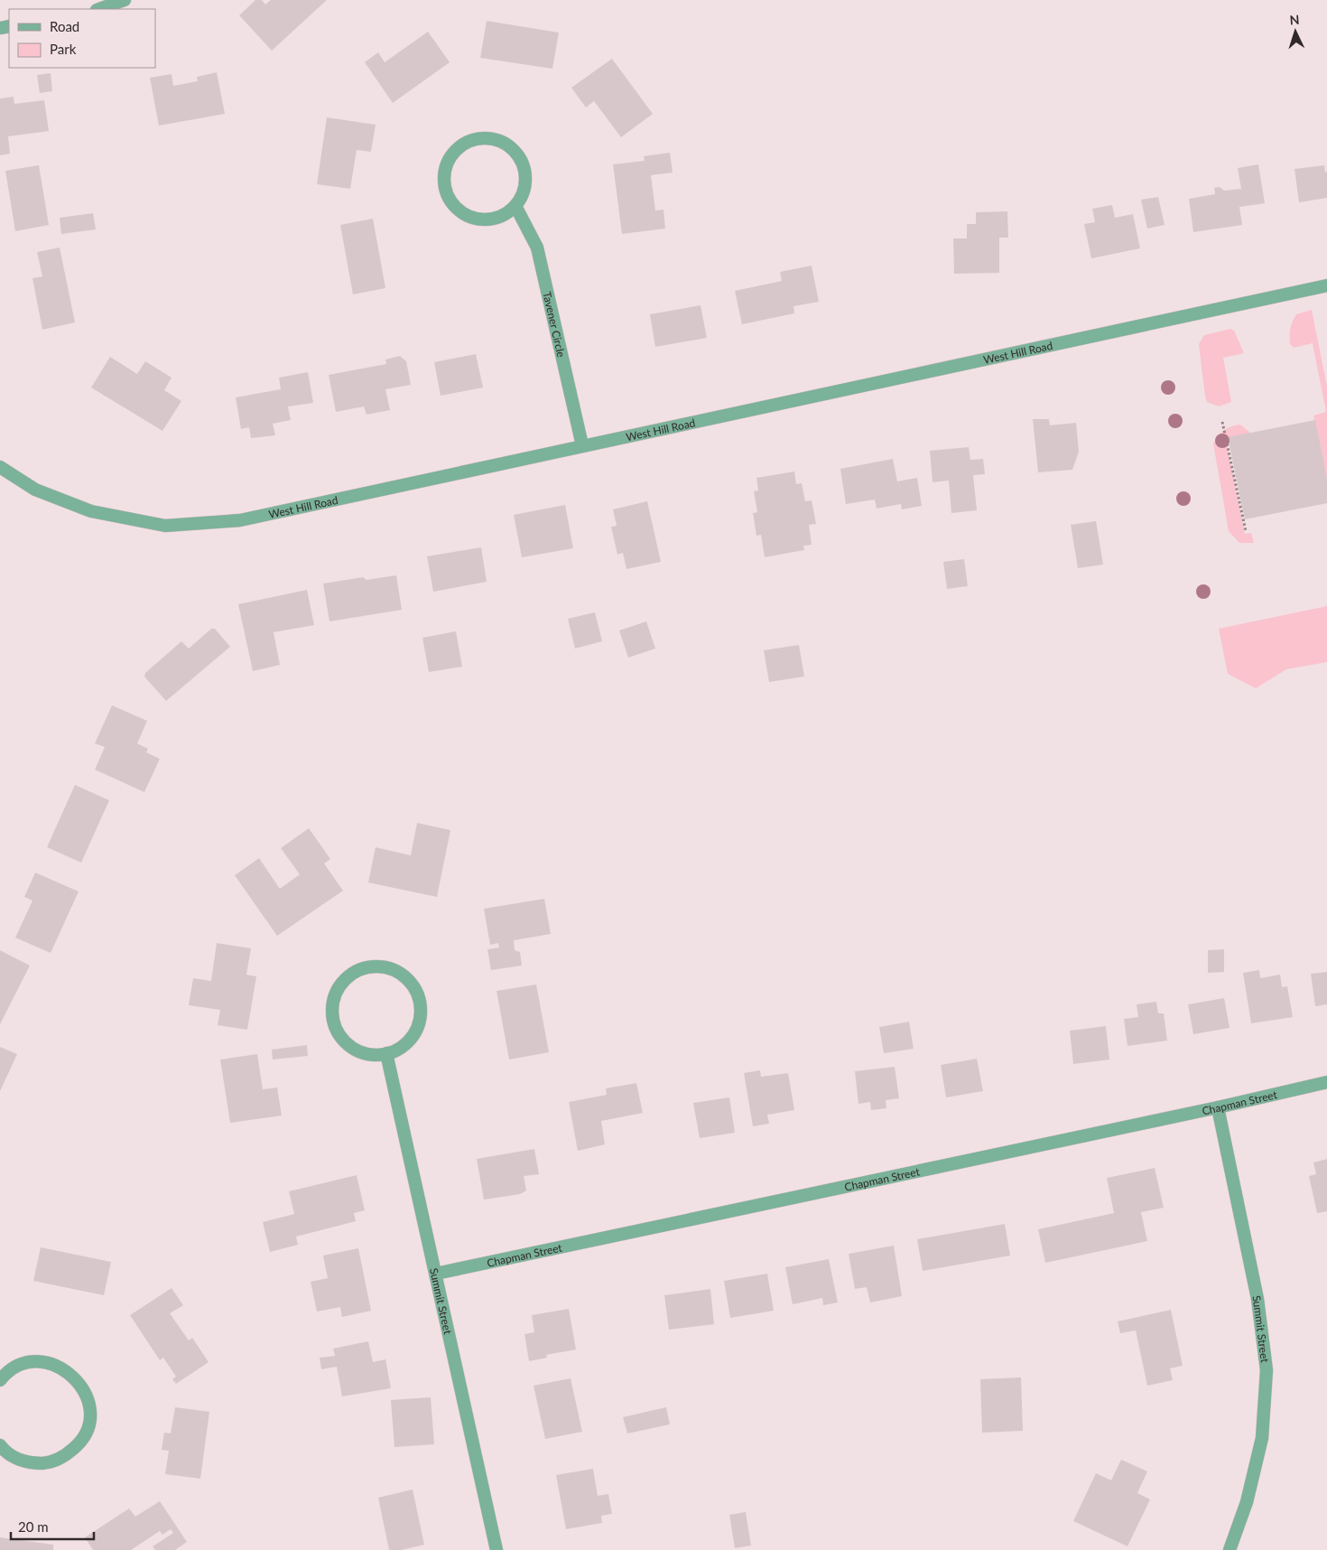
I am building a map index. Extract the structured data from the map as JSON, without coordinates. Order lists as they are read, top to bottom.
{
  "streets": {
    "street": [
      "Tavener Circle",
      "West Hill Road",
      "Chapman Street",
      "Summit Street"
    ]
  },
  "crossings": [
    ["Tavener Circle", "West Hill Road"],
    ["Chapman Street", "Summit Street"]
  ],
  "legend": ["Road", "Park"],
  "scale_bar": "20 m",
  "north": "top"
}
